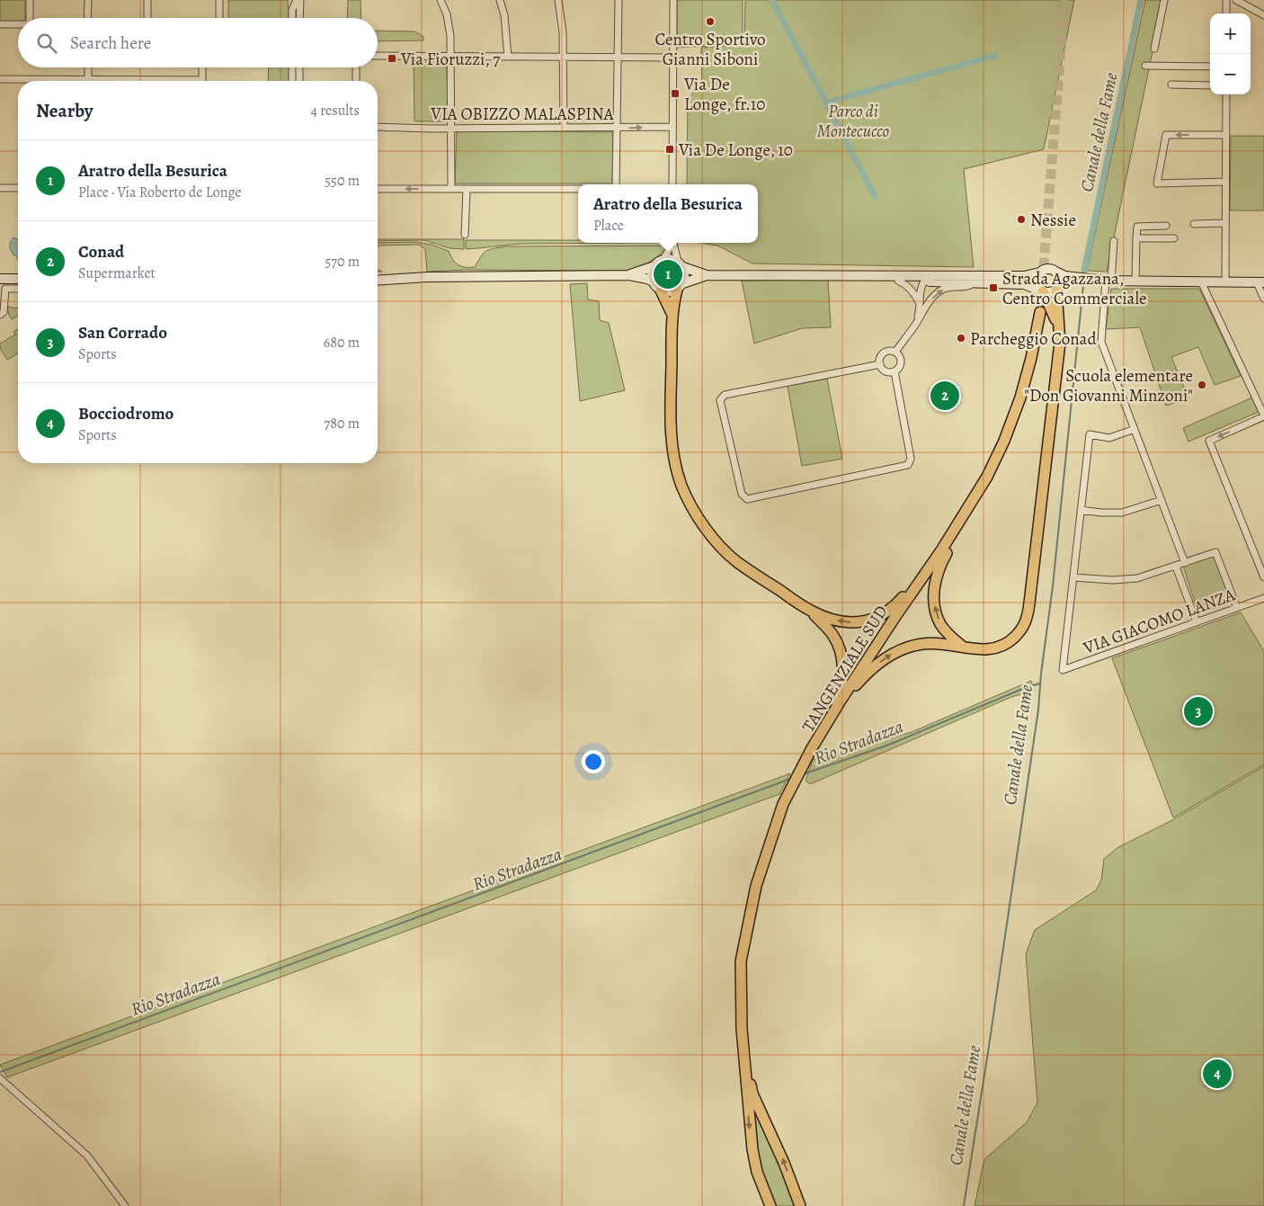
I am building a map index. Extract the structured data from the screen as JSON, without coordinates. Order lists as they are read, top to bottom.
{
  "streets": {
    "main road": ["TANGENZIALE SUD"],
    "street": ["VIA OBIZZO MALASPINA", "VIA GIACOMO LANZA"]
  },
  "water": ["Canale della Fame", "Rio Stradazza"],
  "parks": ["Parco di Montecucco"],
  "places": {
    "other": [
      "Centro Sportivo Gianni Siboni",
      "Nessie",
      "Parcheggio Conad",
      "Scuola elementare \"Don Giovanni Minzoni\""
    ],
    "transit": [
      "Via Fioruzzi, 7",
      "Via De Longe, fr.10",
      "Via De Longe, 10",
      "Strada Agazzana, Centro Commerciale"
    ]
  },
  "page": {
    "map_buttons": ["+", "−"],
    "search": "Search here",
    "heading": ["Nearby", "4 results"],
    "list": [
      {
        "mark": "1",
        "name": "Aratro della Besurica",
        "note": "Place · Via Roberto de Longe",
        "value": "550 m"
      },
      {
        "mark": "2",
        "name": "Conad",
        "note": "Supermarket",
        "value": "570 m"
      },
      {
        "mark": "3",
        "name": "San Corrado",
        "note": "Sports",
        "value": "680 m"
      },
      {
        "mark": "4",
        "name": "Bocciodromo",
        "note": "Sports",
        "value": "780 m"
      }
    ],
    "popup": ["Aratro della Besurica", "Place"],
    "pins": [
      "1",
      "2",
      "3",
      "4"
    ]
  }
}
